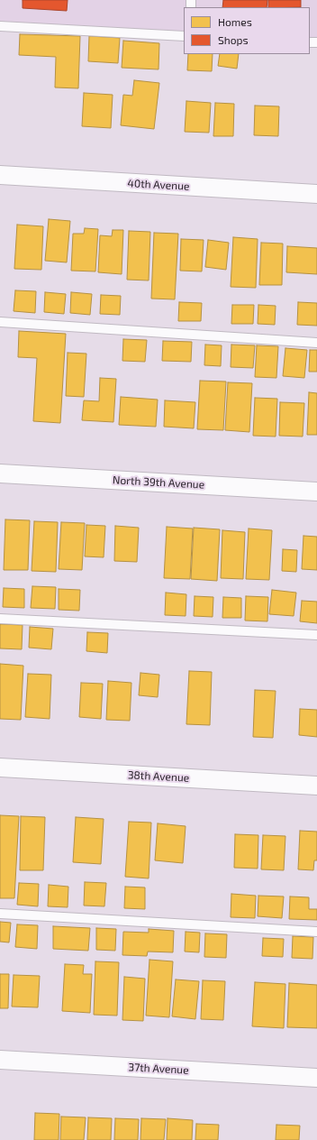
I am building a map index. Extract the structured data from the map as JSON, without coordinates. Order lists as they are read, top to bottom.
{
  "streets": {
    "street": [
      "40th Avenue",
      "North 39th Avenue",
      "38th Avenue",
      "37th Avenue"
    ]
  },
  "legend": ["Homes", "Shops"]
}
